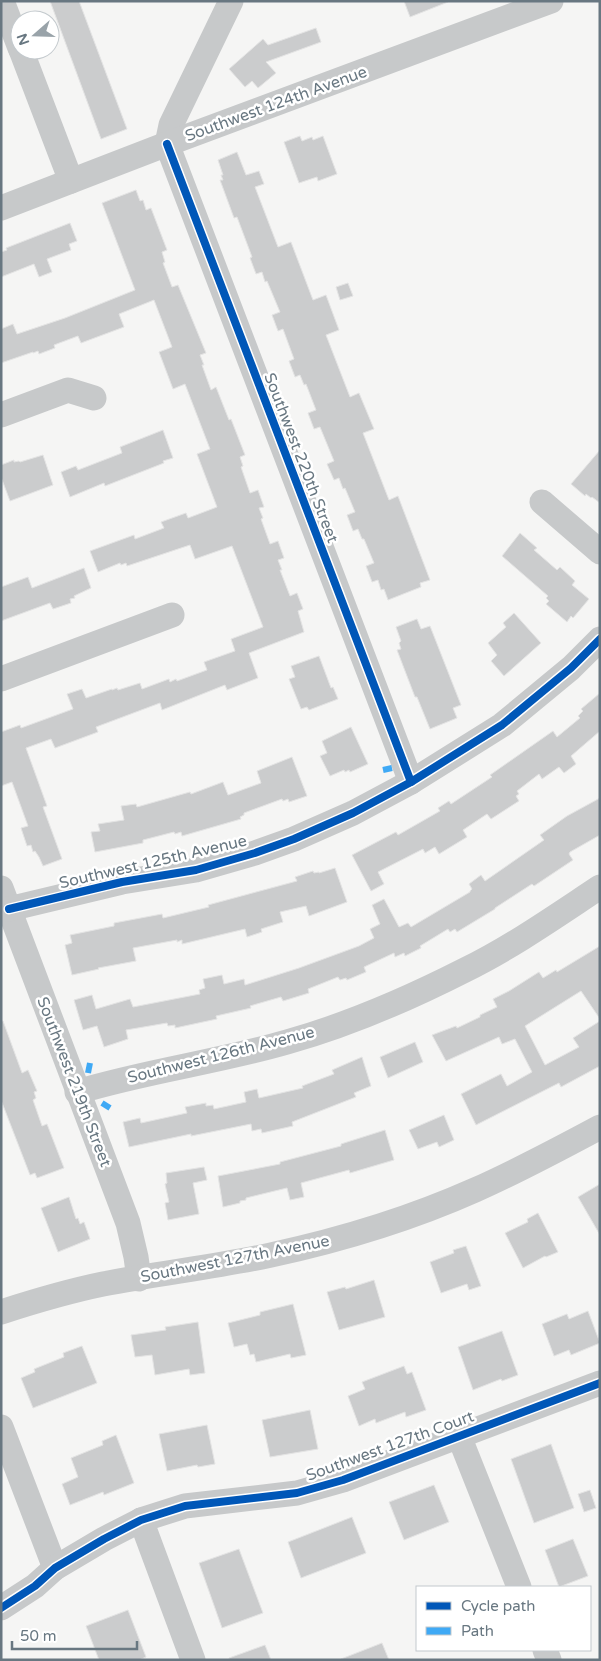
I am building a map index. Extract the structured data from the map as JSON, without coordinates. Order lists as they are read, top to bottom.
{
  "streets": {
    "street": [
      "Southwest 124th Avenue",
      "Southwest 220th Street",
      "Southwest 125th Avenue",
      "Southwest 126th Avenue",
      "Southwest 219th Street",
      "Southwest 127th Avenue",
      "Southwest 127th Court"
    ]
  },
  "crossings": [
    ["Southwest 124th Avenue", "Southwest 220th Street"],
    ["Southwest 220th Street", "Southwest 125th Avenue"],
    ["Southwest 125th Avenue", "Southwest 219th Street"],
    ["Southwest 126th Avenue", "Southwest 219th Street"],
    ["Southwest 219th Street", "Southwest 127th Avenue"]
  ],
  "legend": ["Cycle path", "Path"],
  "scale_bar": "50 m",
  "north": "left"
}
